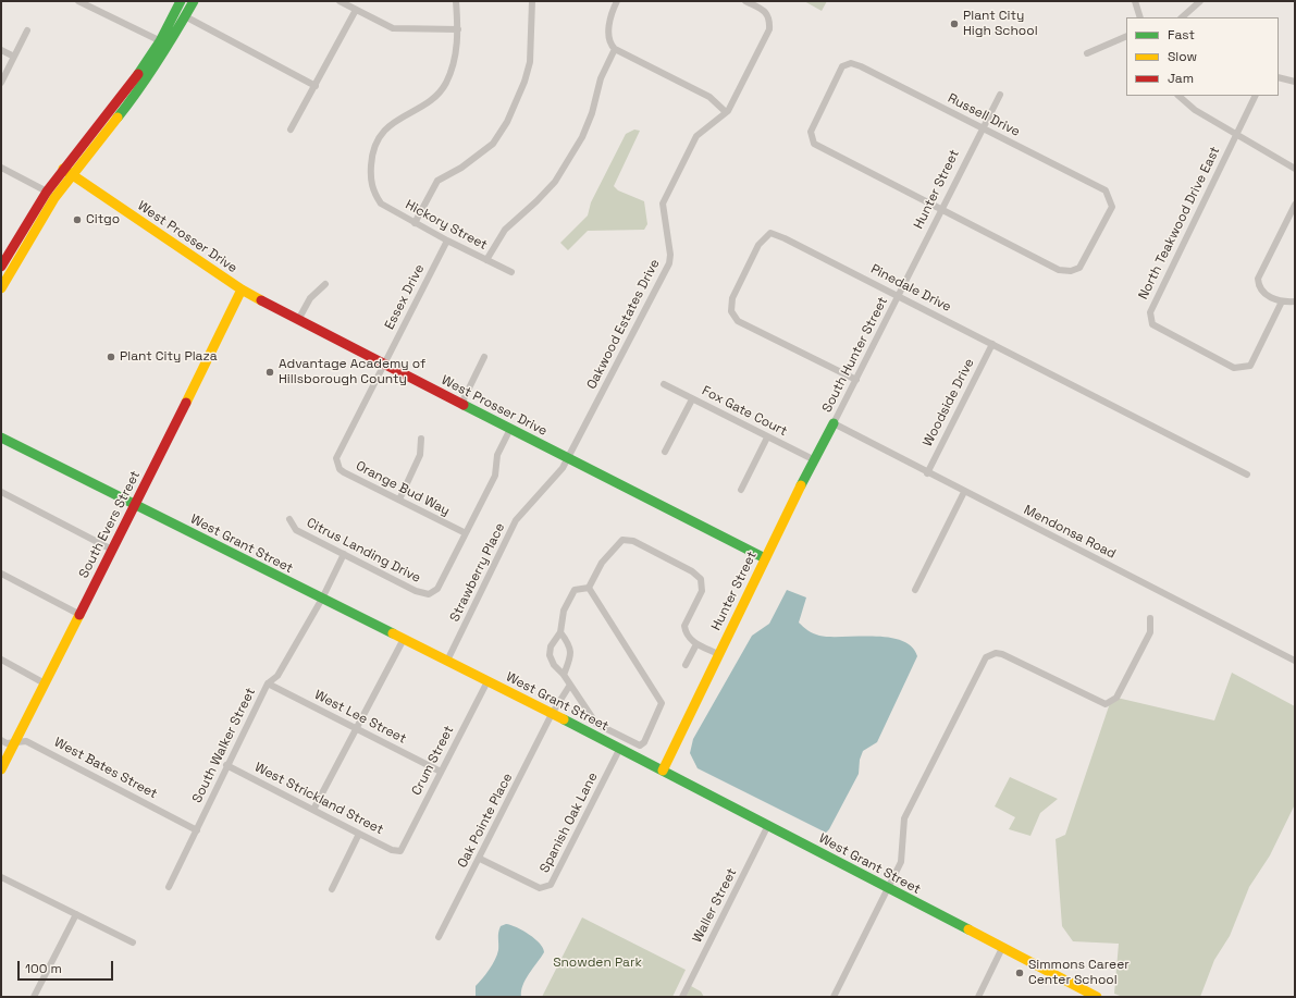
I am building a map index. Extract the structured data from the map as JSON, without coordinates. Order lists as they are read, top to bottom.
{
  "streets": {
    "street": [
      "Russell Drive",
      "Hunter Street",
      "North Teakwood Drive East",
      "Hickory Street",
      "West Prosser Drive",
      "Pinedale Drive",
      "Essex Drive",
      "Oakwood Estates Drive",
      "South Hunter Street",
      "Woodside Drive",
      "Fox Gate Court",
      "Orange Bud Way",
      "South Evers Street",
      "Mendonsa Road",
      "West Grant Street",
      "Citrus Landing Drive",
      "Strawberry Place",
      "West Lee Street",
      "South Walker Street",
      "Crum Street",
      "West Bates Street",
      "West Strickland Street",
      "Oak Pointe Place",
      "Spanish Oak Lane",
      "Waller Street"
    ]
  },
  "crossings": [
    ["Russell Drive", "Hunter Street"],
    ["Hunter Street", "West Prosser Drive"],
    ["Hunter Street", "Pinedale Drive"],
    ["Hunter Street", "South Hunter Street"],
    ["Hunter Street", "Fox Gate Court"],
    ["Hunter Street", "Mendonsa Road"],
    ["Hunter Street", "West Grant Street"],
    ["Hickory Street", "Essex Drive"],
    ["West Prosser Drive", "Essex Drive"],
    ["West Prosser Drive", "Oakwood Estates Drive"],
    ["West Prosser Drive", "Orange Bud Way"],
    ["West Prosser Drive", "South Evers Street"],
    ["West Prosser Drive", "Citrus Landing Drive"],
    ["West Prosser Drive", "Strawberry Place"],
    ["Pinedale Drive", "South Hunter Street"],
    ["Pinedale Drive", "Woodside Drive"],
    ["Essex Drive", "Orange Bud Way"],
    ["Oakwood Estates Drive", "Strawberry Place"],
    ["South Hunter Street", "Mendonsa Road"],
    ["Woodside Drive", "Mendonsa Road"],
    ["Orange Bud Way", "Citrus Landing Drive"],
    ["South Evers Street", "West Grant Street"],
    ["South Evers Street", "West Bates Street"],
    ["West Grant Street", "Strawberry Place"],
    ["West Grant Street", "South Walker Street"],
    ["West Grant Street", "Crum Street"],
    ["West Grant Street", "Oak Pointe Place"],
    ["West Grant Street", "Spanish Oak Lane"],
    ["West Grant Street", "Waller Street"],
    ["Citrus Landing Drive", "South Walker Street"],
    ["West Lee Street", "South Walker Street"],
    ["West Lee Street", "Crum Street"],
    ["South Walker Street", "West Bates Street"],
    ["South Walker Street", "West Strickland Street"],
    ["Crum Street", "West Strickland Street"],
    ["Oak Pointe Place", "Spanish Oak Lane"]
  ],
  "parks": ["Snowden Park"],
  "places": [
    "Plant City High School",
    "Citgo",
    "Plant City Plaza",
    "Advantage Academy of Hillsborough County",
    "Simmons Career Center School"
  ],
  "legend": ["Fast", "Slow", "Jam"],
  "scale_bar": "100 m"
}
